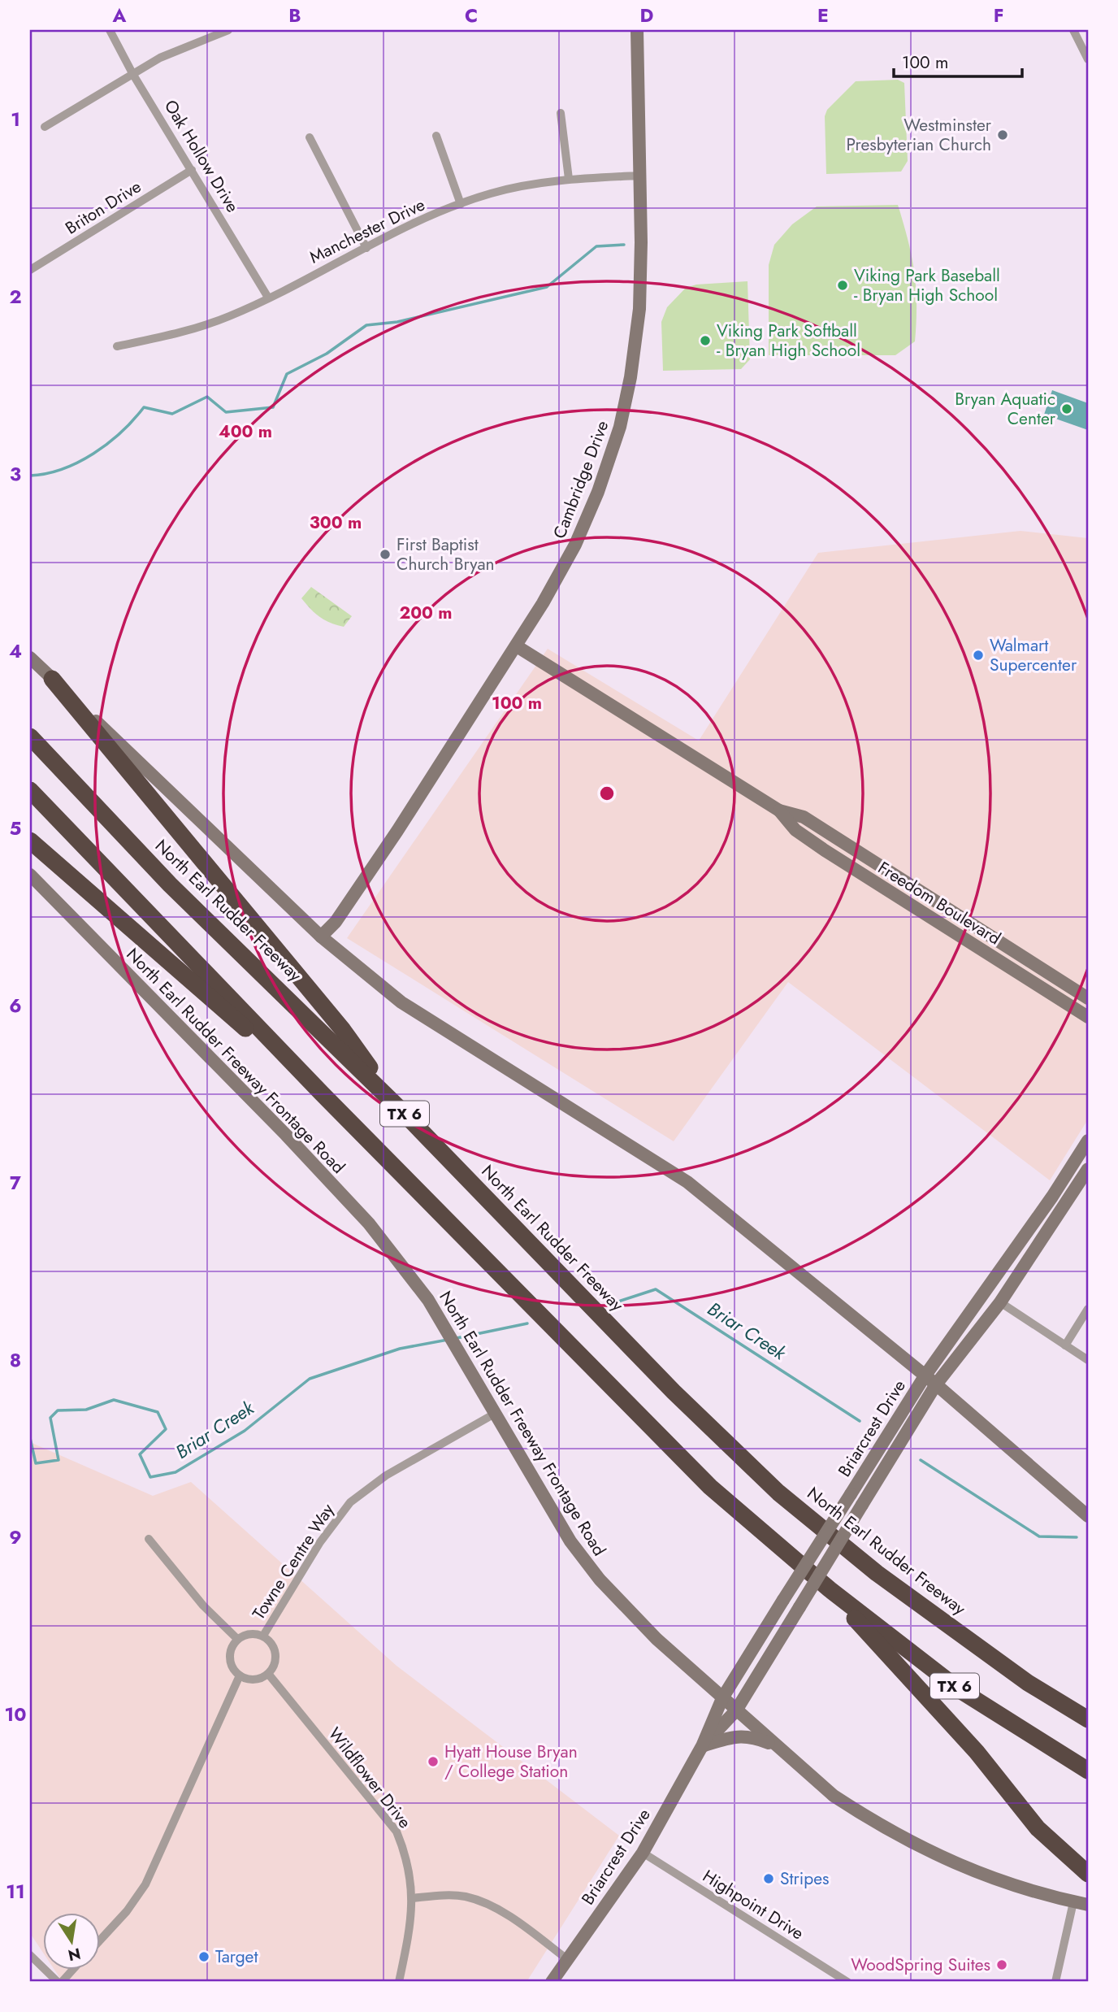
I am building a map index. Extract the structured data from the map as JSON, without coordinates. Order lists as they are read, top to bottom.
{
  "streets": {
    "highway": ["North Earl Rudder Freeway", "TX 6"],
    "main road": [
      "Cambridge Drive",
      "Freedom Boulevard",
      "North Earl Rudder Freeway Frontage Road",
      "Briarcrest Drive"
    ],
    "street": [
      "Oak Hollow Drive",
      "Briton Drive",
      "Manchester Drive",
      "Towne Centre Way",
      "Wildflower Drive",
      "Highpoint Drive"
    ]
  },
  "crossings": [
    ["Oak Hollow Drive", "Briton Drive"],
    ["Oak Hollow Drive", "Manchester Drive"],
    ["Manchester Drive", "Cambridge Drive"],
    ["Cambridge Drive", "Freedom Boulevard"],
    ["North Earl Rudder Freeway Frontage Road", "Briarcrest Drive"],
    ["North Earl Rudder Freeway Frontage Road", "Towne Centre Way"],
    ["Briarcrest Drive", "Highpoint Drive"],
    ["Towne Centre Way", "Wildflower Drive"]
  ],
  "water": ["Briar Creek"],
  "places": [
    "Westminster Presbyterian Church",
    "Viking Park Baseball - Bryan High School",
    "Viking Park Softball - Bryan High School",
    "Bryan Aquatic Center",
    "First Baptist Church Bryan",
    "Walmart Supercenter",
    "Hyatt House Bryan / College Station",
    "Stripes",
    "Target",
    "WoodSpring Suites"
  ],
  "scale_bar": "100 m",
  "north": "bottom",
  "grid": {
    "columns": [
      "A",
      "B",
      "C",
      "D",
      "E",
      "F"
    ],
    "rows": [
      "1",
      "2",
      "3",
      "4",
      "5",
      "6",
      "7",
      "8",
      "9",
      "10",
      "11"
    ]
  },
  "rings": [
    "400 m",
    "300 m",
    "200 m",
    "100 m"
  ]
}
